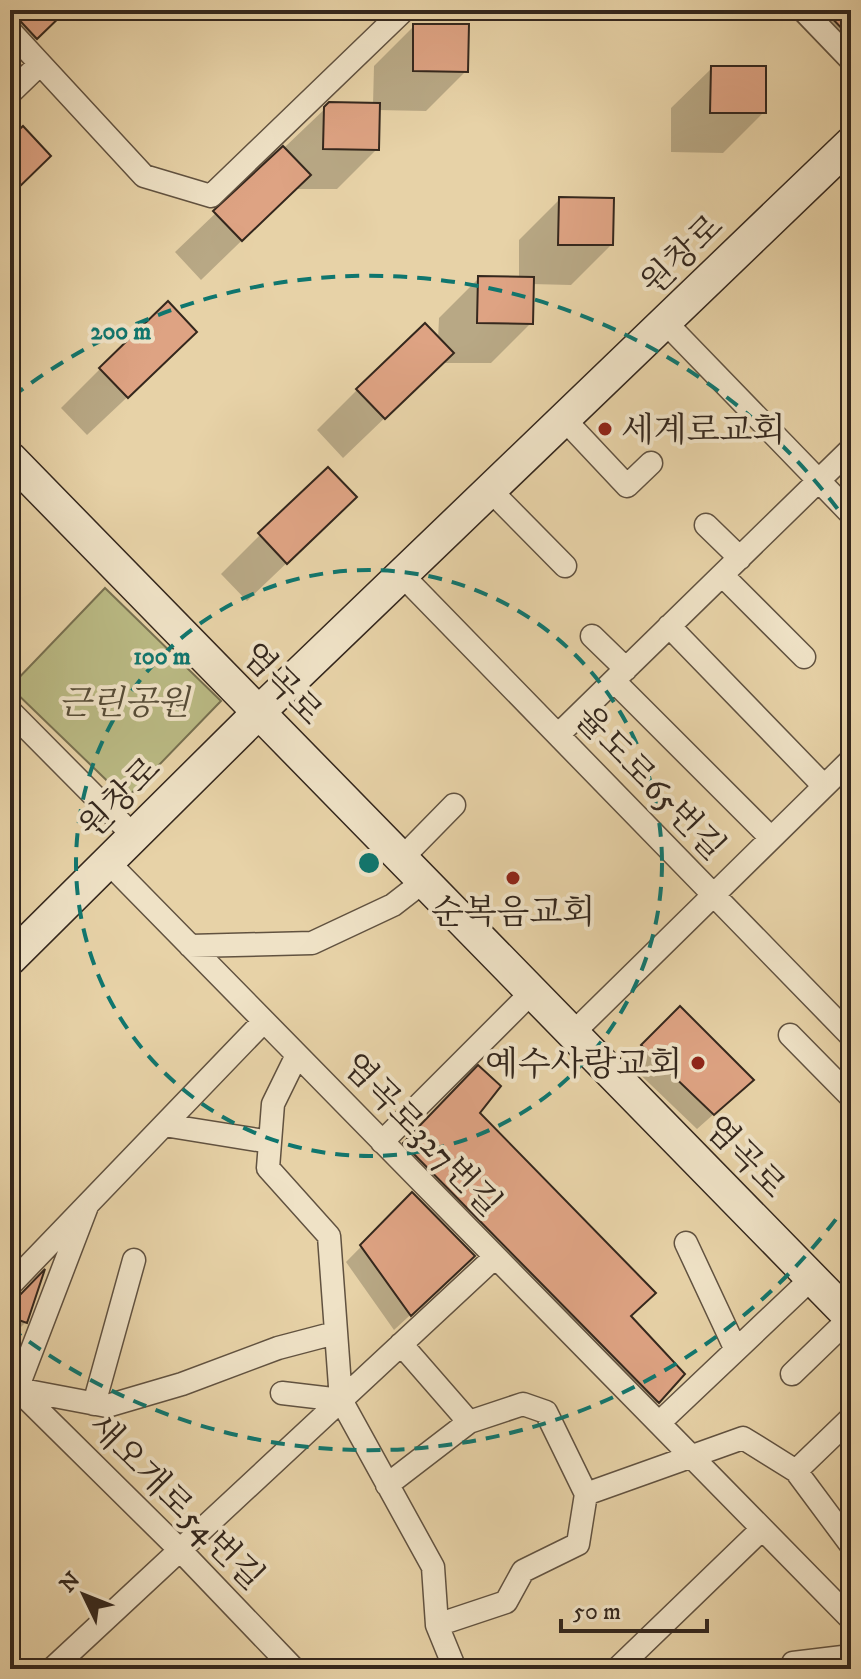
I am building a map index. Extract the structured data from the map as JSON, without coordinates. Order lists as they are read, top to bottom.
{
  "streets": {
    "main road": ["원창로", "염곡로"],
    "street": ["율도로65번길", "염곡로327번길", "새오개로54번길"]
  },
  "crossings": [
    ["원창로", "염곡로"],
    ["원창로", "율도로65번길"],
    ["원창로", "염곡로327번길"]
  ],
  "parks": ["근린공원"],
  "places": ["세계로교회", "순복음교회", "예수사랑교회"],
  "scale_bar": "50 m",
  "north": "top left",
  "rings": ["200 m", "100 m"]
}
